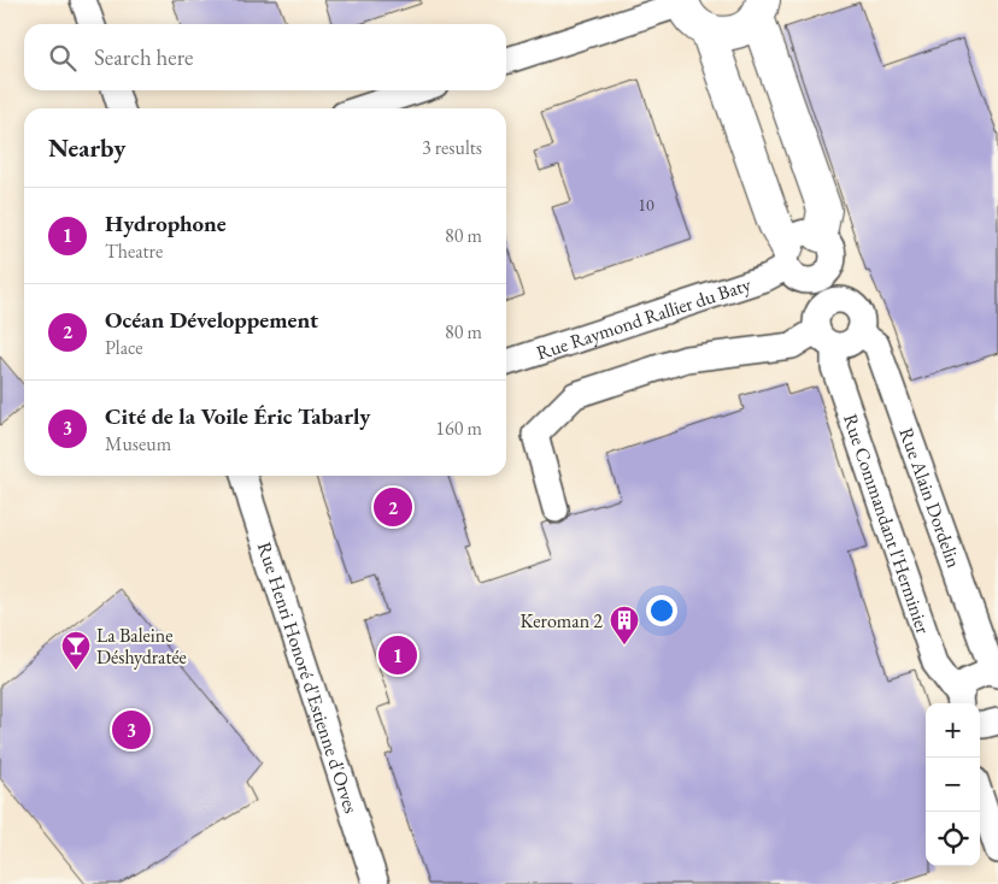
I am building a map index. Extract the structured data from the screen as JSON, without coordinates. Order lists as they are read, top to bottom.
{
  "streets": {
    "street": [
      "Rue Raymond Rallier du Baty",
      "Rue Alain Dordelin",
      "Rue Commandant l'Herminier",
      "Rue Henri Honoré d'Estienne d'Orves"
    ]
  },
  "crossings": [
    ["Rue Alain Dordelin", "Rue Commandant l'Herminier"]
  ],
  "places": {
    "building": ["Keroman 2"],
    "bar": ["La Baleine Déshydratée"]
  },
  "house_numbers": ["10"],
  "page": {
    "search": "Search here",
    "heading": ["Nearby", "3 results"],
    "list": [
      {
        "mark": "1",
        "name": "Hydrophone",
        "note": "Theatre",
        "value": "80 m"
      },
      {
        "mark": "2",
        "name": "Océan Développement",
        "note": "Place",
        "value": "80 m"
      },
      {
        "mark": "3",
        "name": "Cité de la Voile Éric Tabarly",
        "note": "Museum",
        "value": "160 m"
      }
    ],
    "pins": ["2", "1", "3"],
    "map_buttons": ["+", "−"]
  }
}
